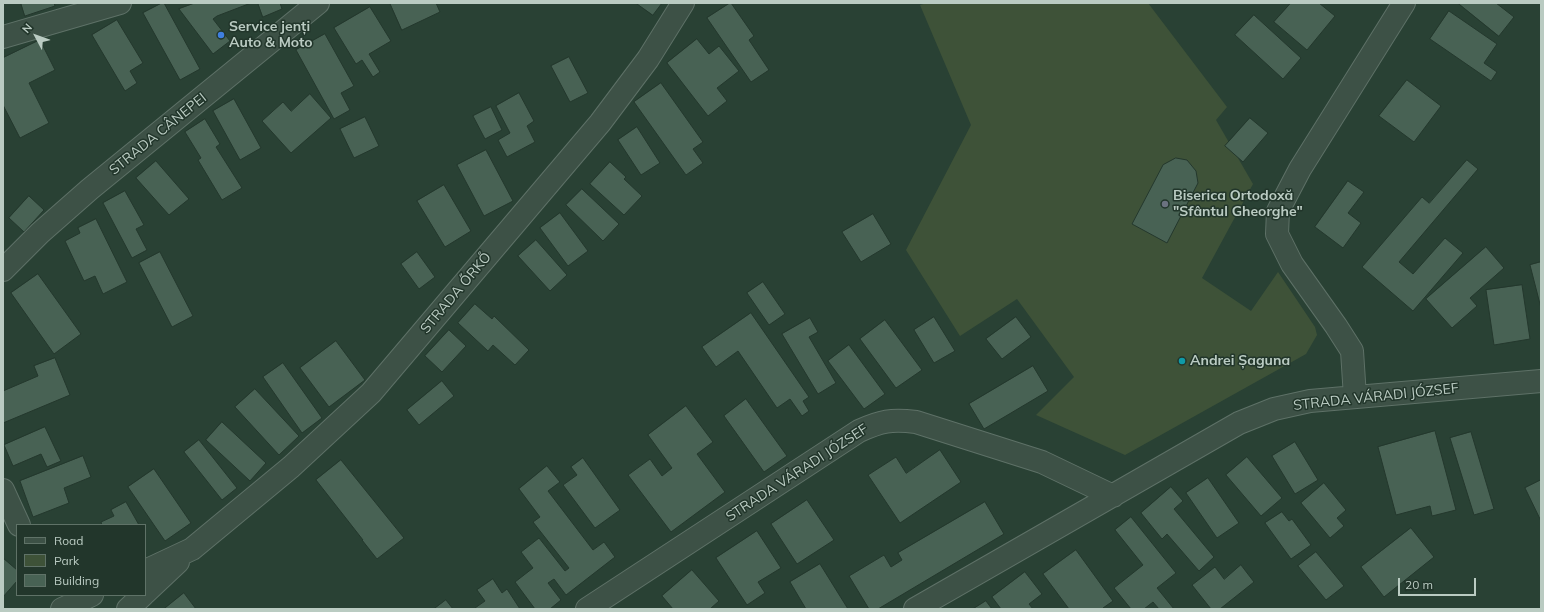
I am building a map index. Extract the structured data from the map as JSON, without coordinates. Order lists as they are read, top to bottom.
{
  "streets": {
    "street": ["STRADA CÂNEPEI", "STRADA ŐRKŐ", "STRADA VÁRADI JÓZSEF"]
  },
  "places": ["Service jenți Auto & Moto", "Biserica Ortodoxă \"Sfântul Gheorghe\"", "Andrei Șaguna"],
  "legend": ["Road", "Park", "Building"],
  "scale_bar": "20 m",
  "north": "top left"
}
